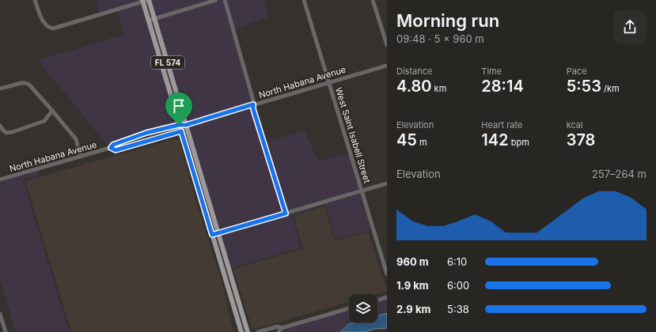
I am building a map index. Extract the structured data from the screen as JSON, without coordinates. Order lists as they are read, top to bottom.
{
  "streets": {
    "main road": ["FL 574"],
    "street": ["North Habana Avenue", "West Saint Isabell Street"]
  },
  "crossings": [
    ["FL 574", "North Habana Avenue"],
    ["North Habana Avenue", "West Saint Isabell Street"]
  ],
  "page": {
    "heading": ["Morning run", "09:48 · 5 × 960 m"],
    "stats": [
      ["Distance", "4.80 km"],
      ["Time", "28:14"],
      ["Pace", "5:53 /km"],
      ["Elevation", "45 m"],
      ["Heart rate", "142 bpm"],
      ["kcal", "378"]
    ],
    "chart": ["Elevation", "257–264 m"],
    "list": [
      {
        "name": "960 m",
        "note": "6:10"
      },
      {
        "name": "1.9 km",
        "note": "6:00"
      },
      {
        "name": "2.9 km",
        "note": "5:38"
      }
    ]
  }
}
